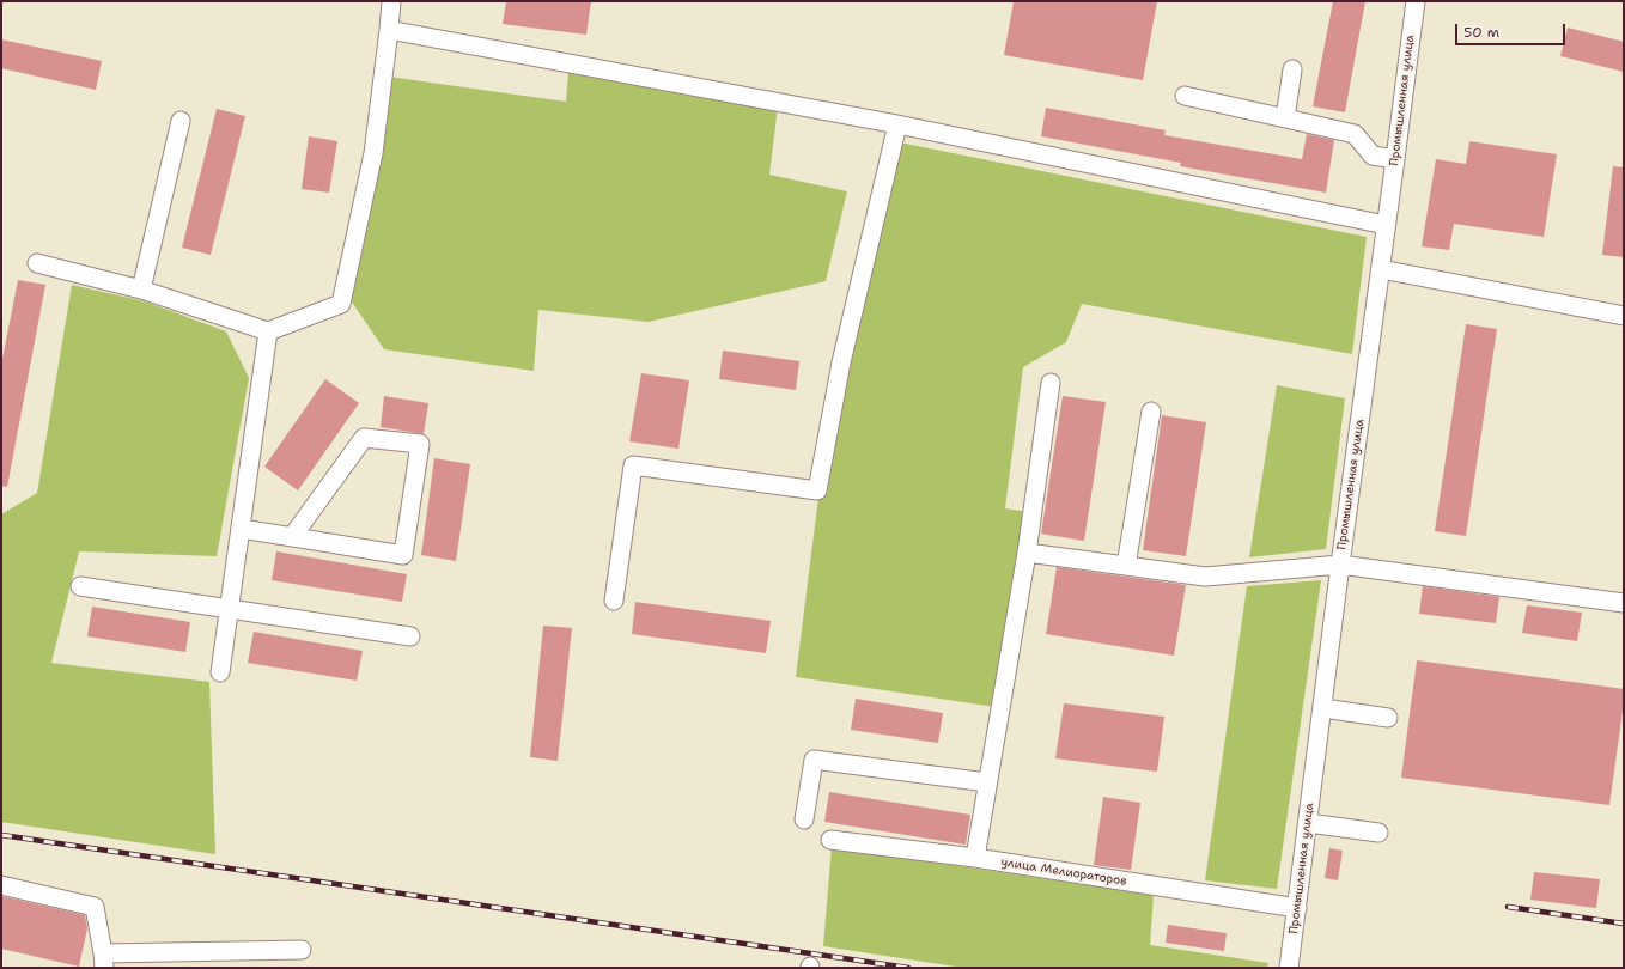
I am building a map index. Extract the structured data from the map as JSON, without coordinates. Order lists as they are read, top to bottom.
{
  "streets": {
    "street": ["Промышленная улица", "улица Мелиораторов"]
  },
  "crossings": [
    ["Промышленная улица", "улица Мелиораторов"]
  ],
  "scale_bar": "50 m"
}
